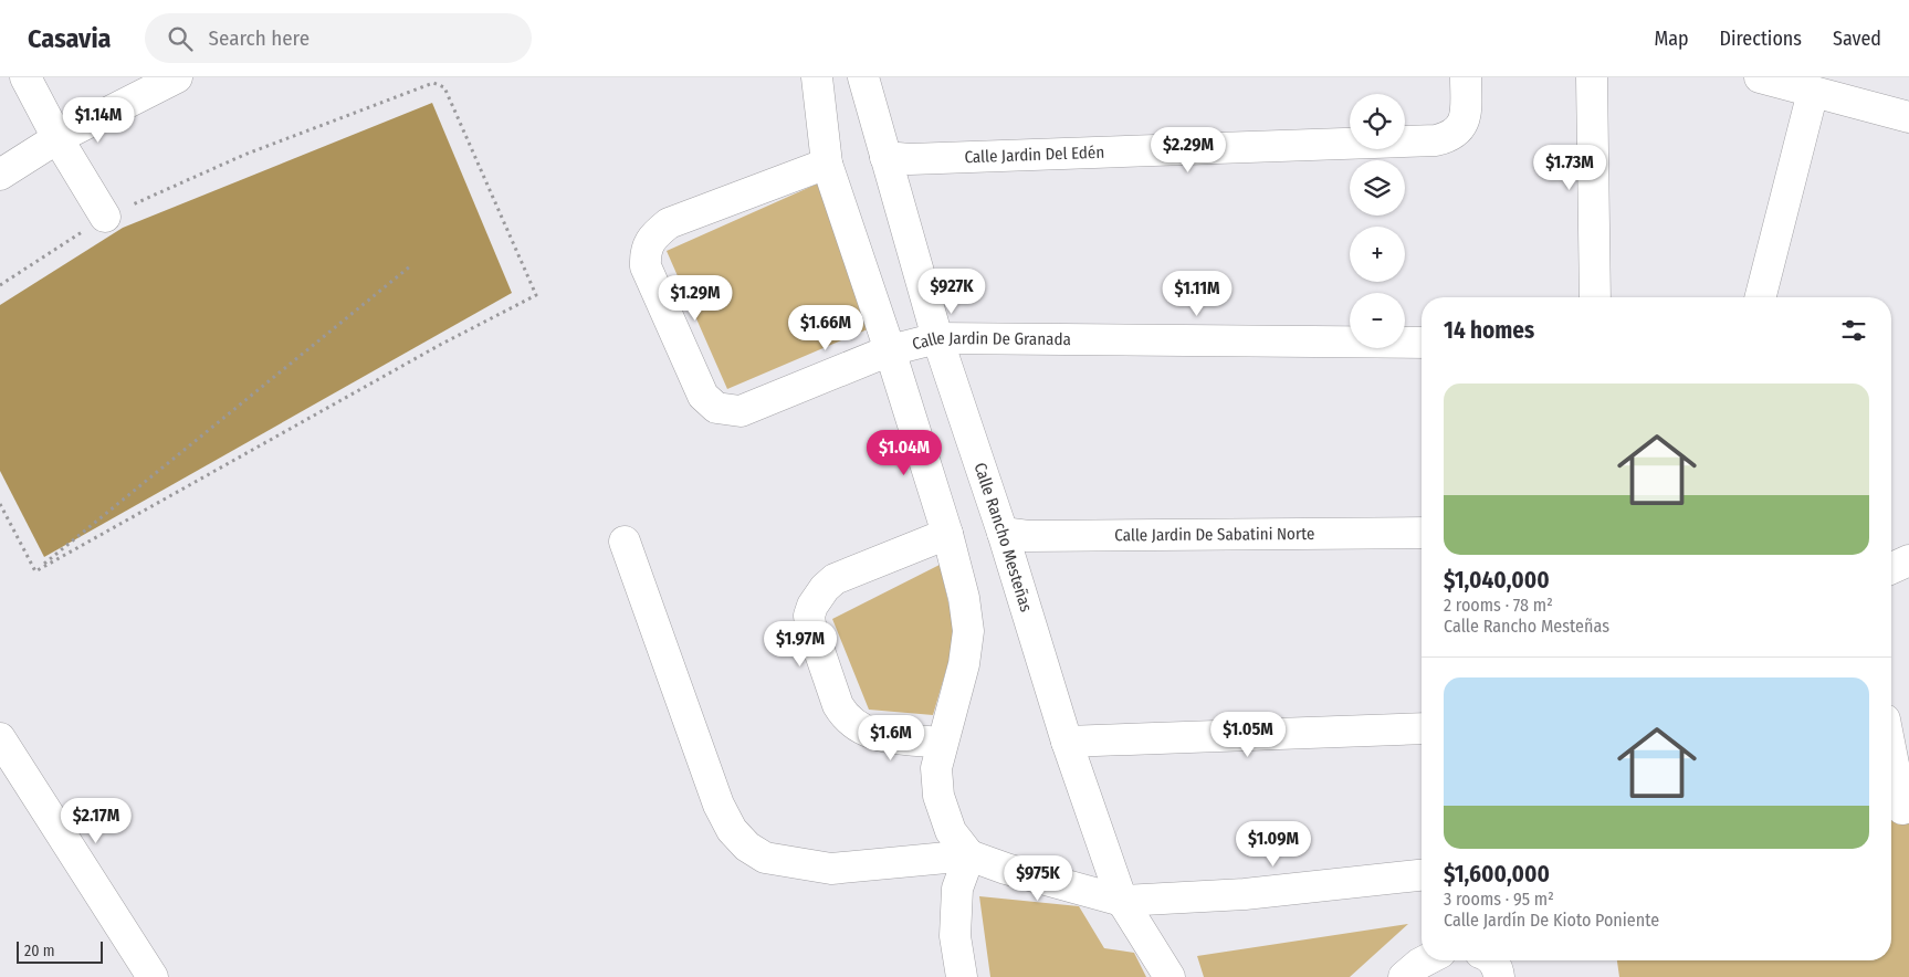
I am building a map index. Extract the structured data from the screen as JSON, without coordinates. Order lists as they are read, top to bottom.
{
  "streets": {
    "street": [
      "Calle Jardin Del Edén",
      "Calle Jardin De Granada",
      "Calle Jardin De Sabatini Norte",
      "Calle Rancho Mesteñas"
    ]
  },
  "crossings": [
    ["Calle Jardin Del Edén", "Calle Rancho Mesteñas"],
    ["Calle Jardin De Granada", "Calle Rancho Mesteñas"],
    ["Calle Jardin De Sabatini Norte", "Calle Rancho Mesteñas"]
  ],
  "scale_bar": "20 m",
  "page": {
    "header": "Casavia",
    "search": "Search here",
    "nav": ["Map", "Directions", "Saved"],
    "map_buttons": ["+", "−"],
    "price": [
      "$1.14M",
      "$2.29M",
      "$1.73M",
      "$927K",
      "$1.11M",
      "$1.29M",
      "$1.66M",
      "$1.04M",
      "$1.97M",
      "$1.05M",
      "$1.6M",
      "$2.17M",
      "$1.09M",
      "$975K"
    ],
    "heading": "14 homes",
    "list": [
      {
        "name": "$1,040,000",
        "note": "2 rooms · 78 m² · Calle Rancho Mesteñas"
      },
      {
        "name": "$1,600,000",
        "note": "3 rooms · 95 m² · Calle Jardín De Kioto Poniente"
      }
    ],
    "scale": "20 m"
  }
}
